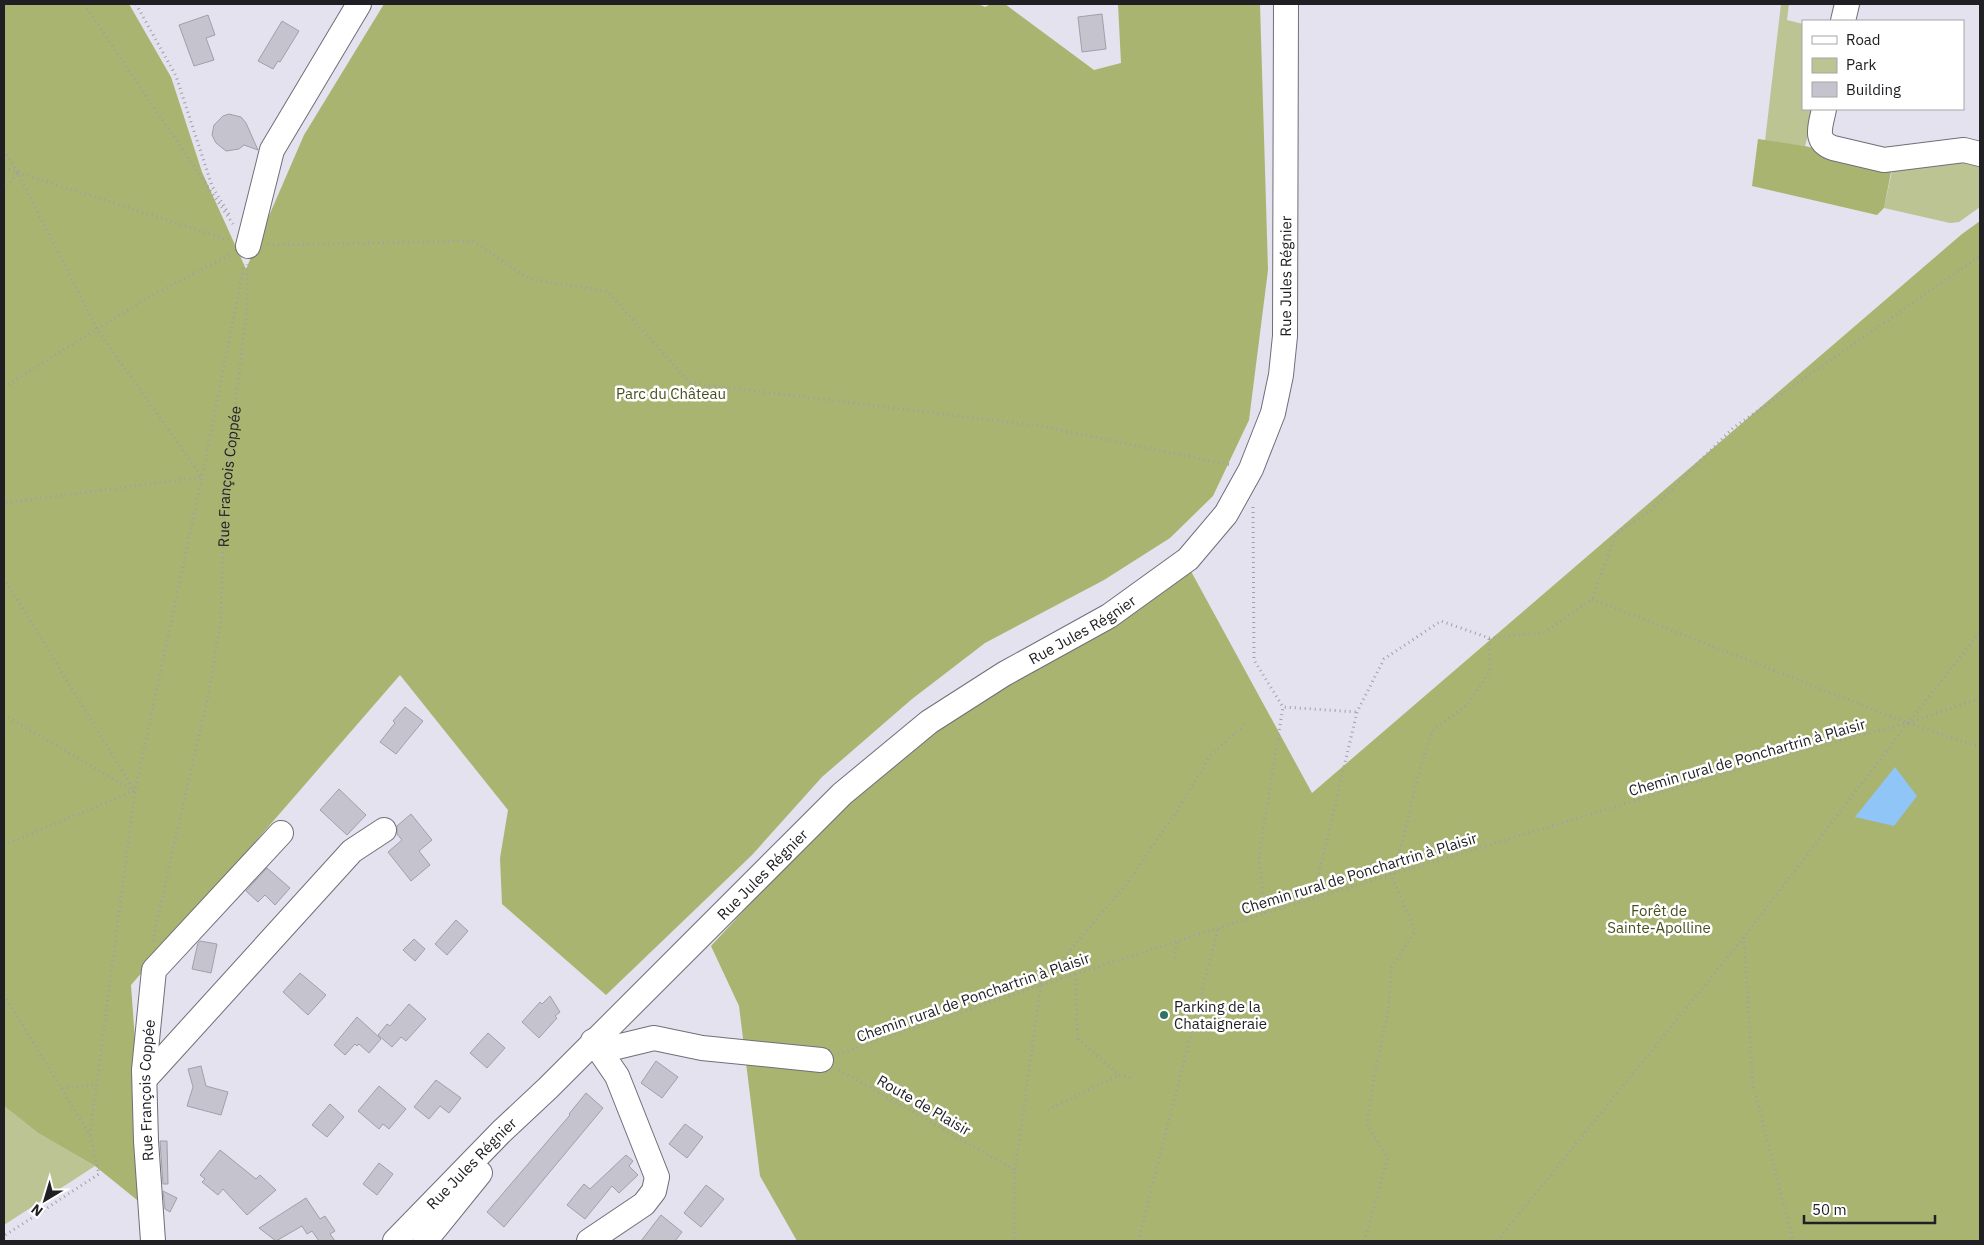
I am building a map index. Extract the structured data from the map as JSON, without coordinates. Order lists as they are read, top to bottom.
{
  "streets": {
    "street": ["Rue Jules Régnier", "Rue François Coppée"],
    "path": ["Chemin rural de Ponchartrin à Plaisir", "Route de Plaisir"]
  },
  "crossings": [
    ["Chemin rural de Ponchartrin à Plaisir", "Route de Plaisir"]
  ],
  "parks": ["Parc du Château", "Forêt de Sainte-Apolline"],
  "places": ["Parking de la Chataigneraie"],
  "legend": ["Road", "Park", "Building"],
  "scale_bar": "50 m",
  "north": "bottom left"
}
